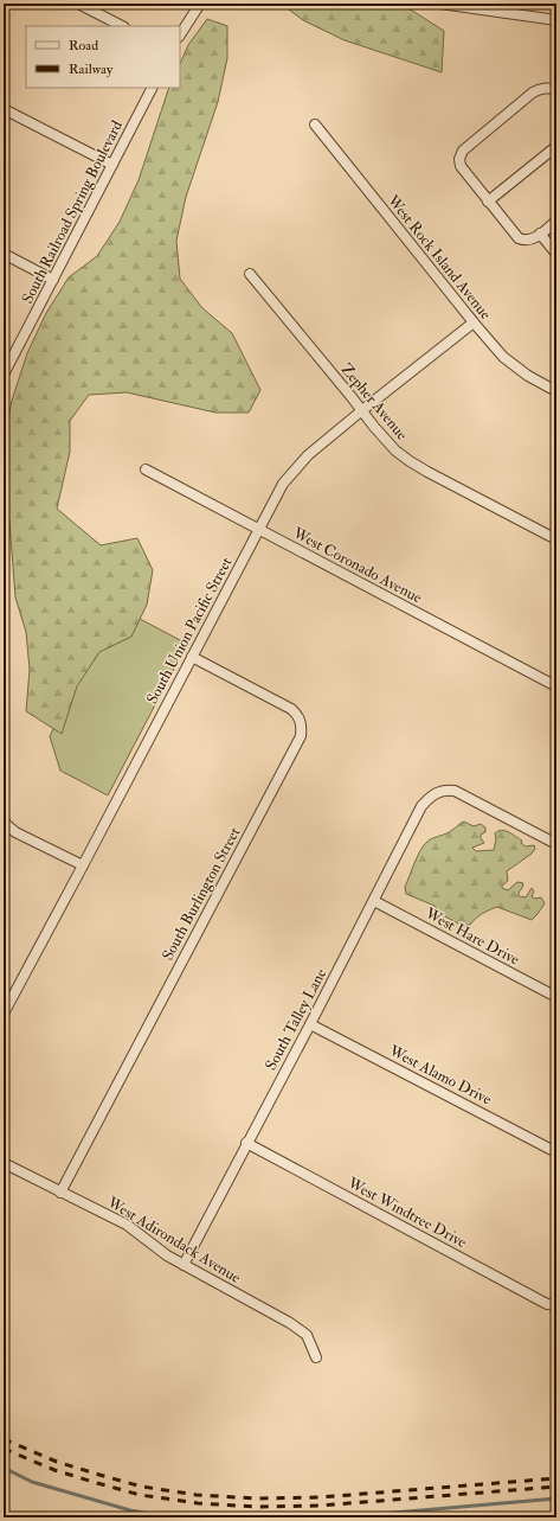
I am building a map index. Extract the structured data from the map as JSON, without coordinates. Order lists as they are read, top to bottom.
{
  "streets": {
    "street": [
      "South Railroad Spring Boulevard",
      "West Rock Island Avenue",
      "Zepher Avenue",
      "West Coronado Avenue",
      "South Union Pacific Street",
      "South Burlington Street",
      "West Hare Drive",
      "South Talley Lane",
      "West Alamo Drive",
      "West Windtree Drive",
      "West Adirondack Avenue"
    ]
  },
  "crossings": [
    ["West Rock Island Avenue", "South Union Pacific Street"],
    ["Zepher Avenue", "South Union Pacific Street"],
    ["West Coronado Avenue", "South Union Pacific Street"],
    ["South Union Pacific Street", "South Burlington Street"],
    ["South Burlington Street", "West Adirondack Avenue"],
    ["West Hare Drive", "South Talley Lane"],
    ["South Talley Lane", "West Alamo Drive"],
    ["South Talley Lane", "West Windtree Drive"],
    ["South Talley Lane", "West Adirondack Avenue"]
  ],
  "legend": ["Road", "Railway"]
}
